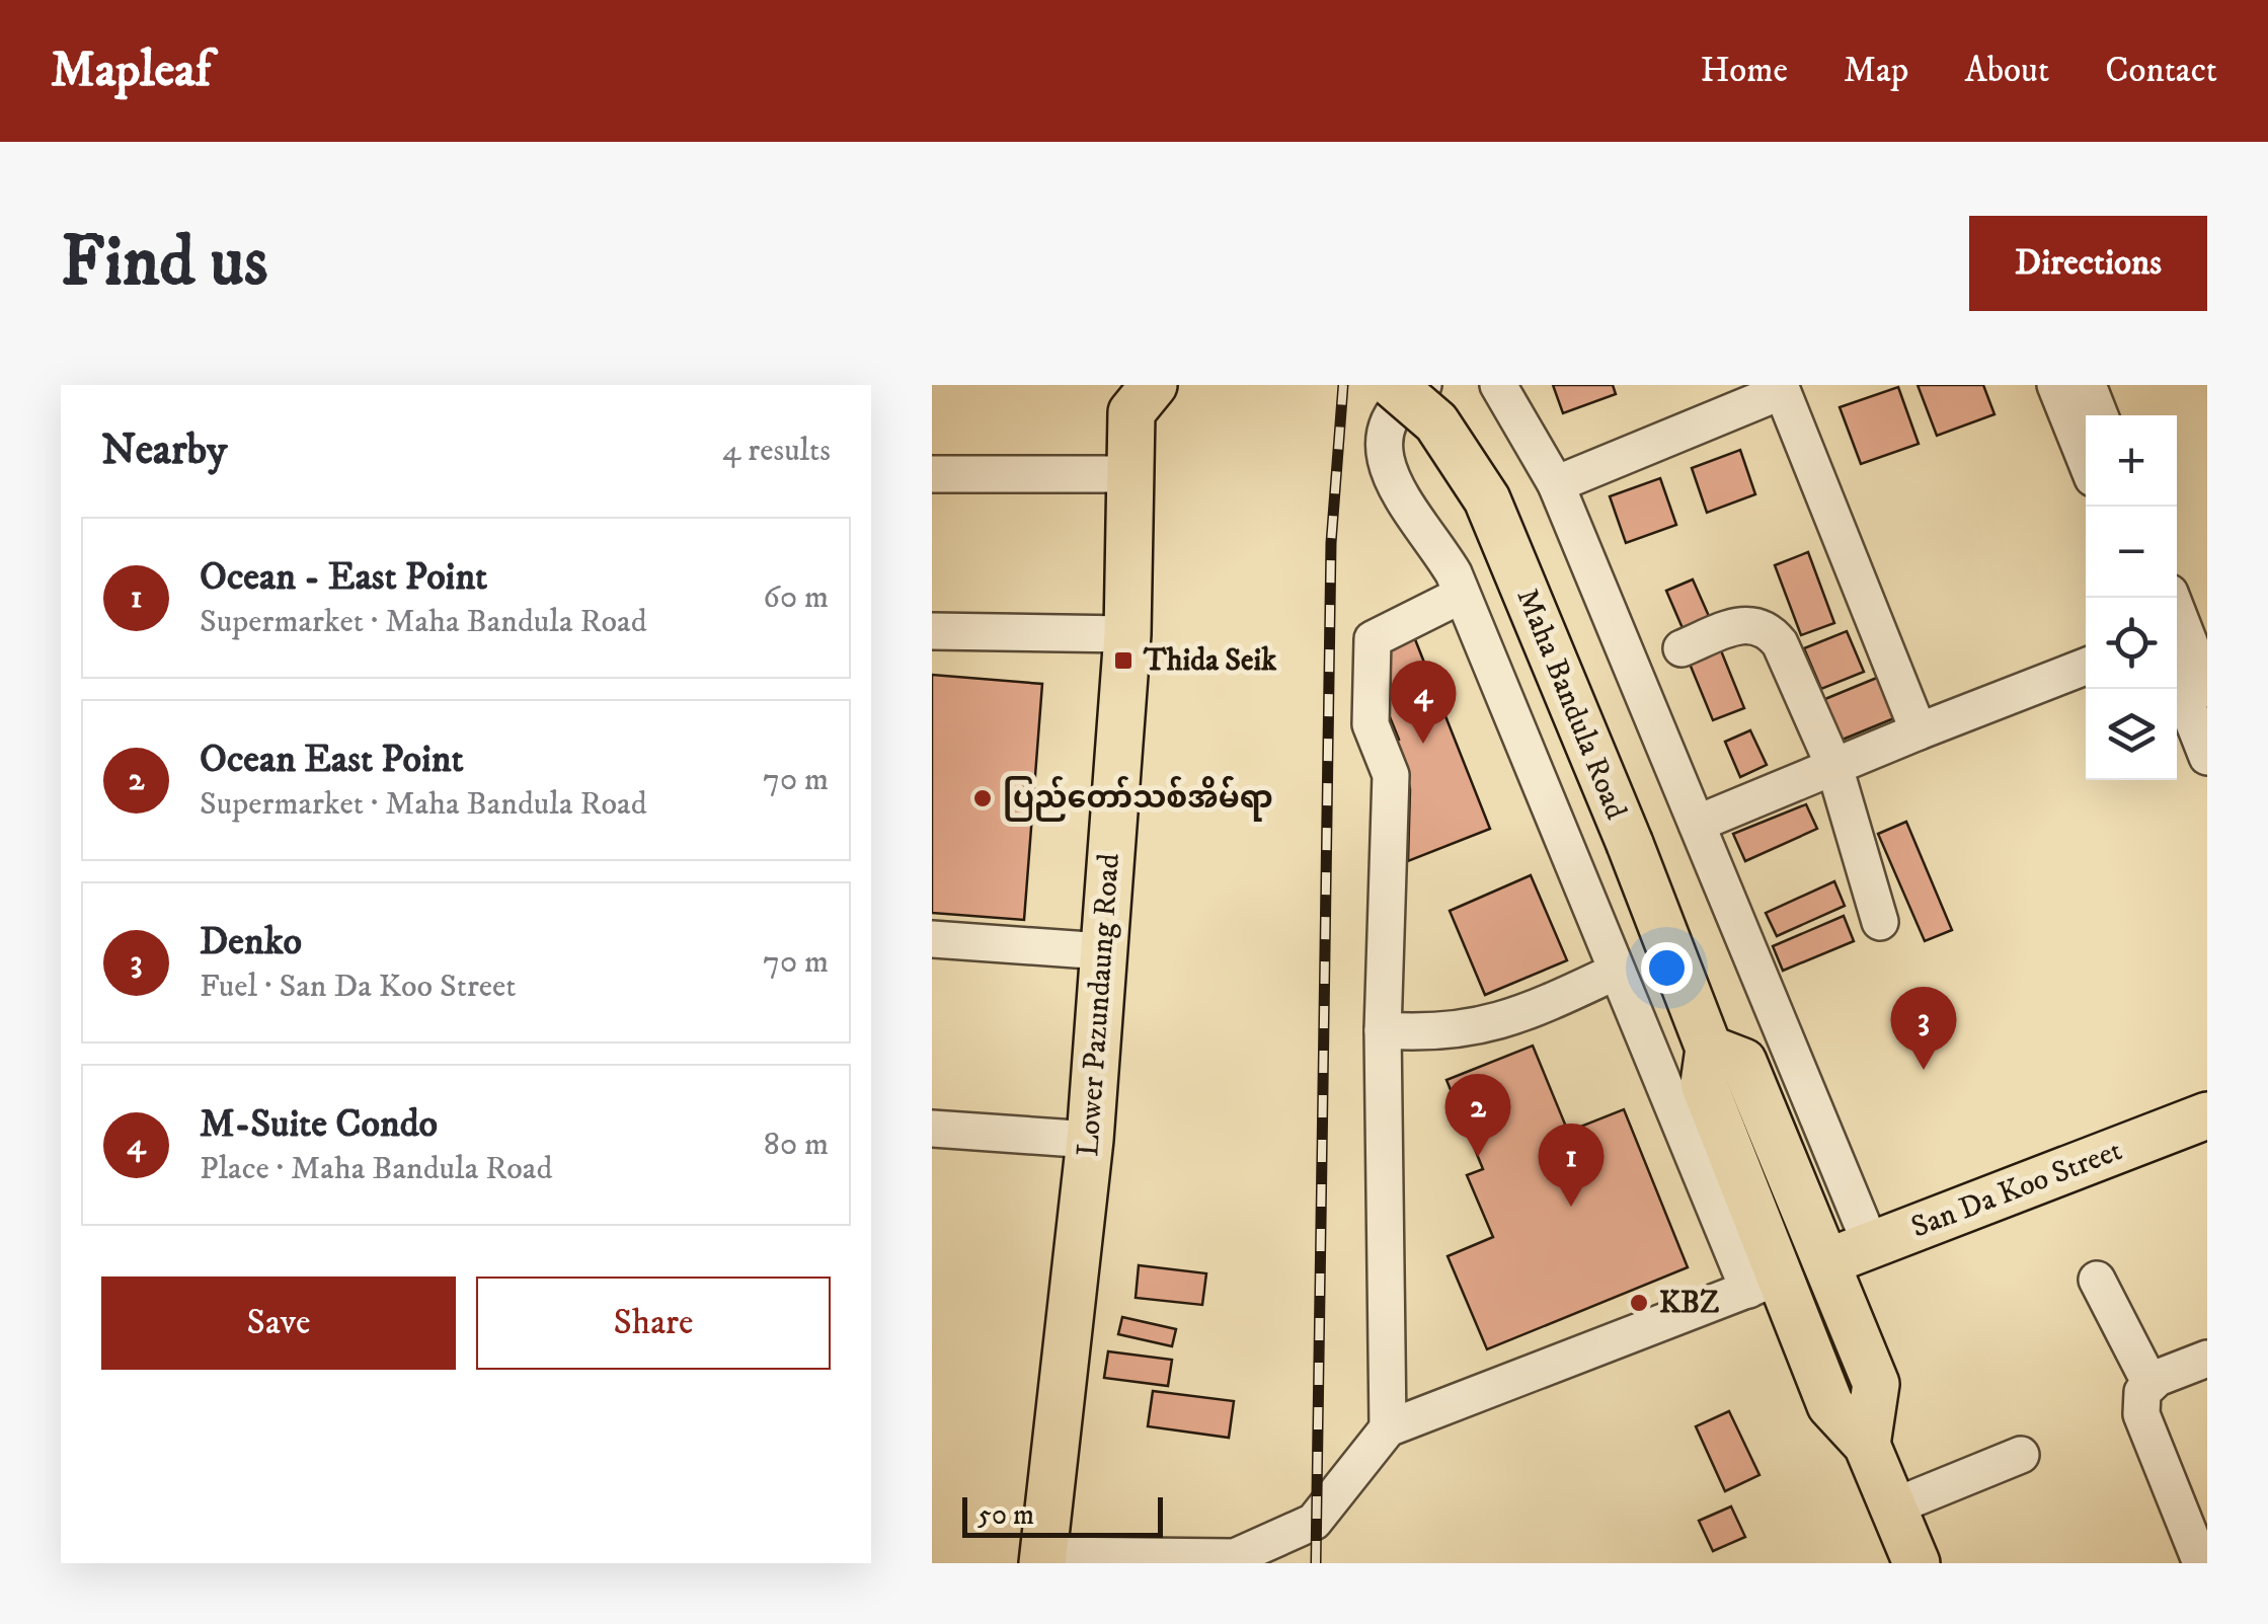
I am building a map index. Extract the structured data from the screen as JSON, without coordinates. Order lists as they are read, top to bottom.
{
  "streets": {
    "main road": ["Maha Bandula Road", "Lower Pazundaung Road", "San Da Koo Street"]
  },
  "places": {
    "transit": ["Thida Seik"],
    "other": ["ပြည်တော်သစ်အိမ််ရာ", "KBZ"]
  },
  "scale_bar": "50 m",
  "page": {
    "header": "Mapleaf",
    "nav": [
      "Home",
      "Map",
      "About",
      "Contact"
    ],
    "buttons": [
      "Directions",
      ["Save", "Share"]
    ],
    "title": "Find us",
    "heading": ["Nearby", "4 results"],
    "map_buttons": ["+", "−"],
    "list": [
      {
        "mark": "1",
        "name": "Ocean - East Point",
        "note": "Supermarket · Maha Bandula Road",
        "value": "60 m"
      },
      {
        "mark": "2",
        "name": "Ocean East Point",
        "note": "Supermarket · Maha Bandula Road",
        "value": "70 m"
      },
      {
        "mark": "3",
        "name": "Denko",
        "note": "Fuel · San Da Koo Street",
        "value": "70 m"
      },
      {
        "mark": "4",
        "name": "M-Suite Condo",
        "note": "Place · Maha Bandula Road",
        "value": "80 m"
      }
    ],
    "pins": [
      "4",
      "3",
      "2",
      "1"
    ],
    "scale": "50 m"
  }
}
